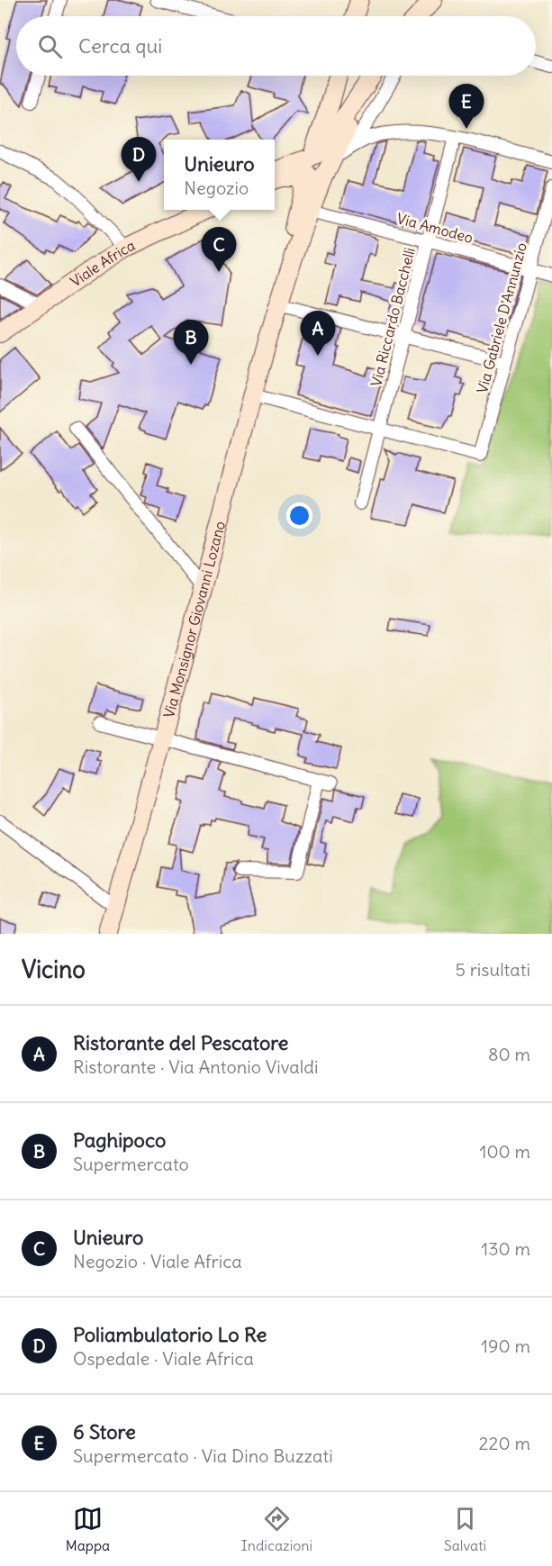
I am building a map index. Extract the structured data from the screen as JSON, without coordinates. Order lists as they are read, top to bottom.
{
  "streets": {
    "main road": ["Viale Africa", "Via Monsignor Giovanni Lozano"],
    "street": ["Via Amodeo", "Via Riccardo Bacchelli", "Via Gabriele D'Annunzio"]
  },
  "crossings": [
    ["Via Amodeo", "Via Riccardo Bacchelli"],
    ["Via Amodeo", "Via Gabriele D'Annunzio"],
    ["Via Amodeo", "Via Monsignor Giovanni Lozano"],
    ["Via Riccardo Bacchelli", "Via Gabriele D'Annunzio"]
  ],
  "page": {
    "search": "Cerca qui",
    "pins": [
      "E",
      "D",
      "C",
      "A",
      "B"
    ],
    "popup": ["Unieuro", "Negozio"],
    "heading": ["Vicino", "5 risultati"],
    "list": [
      {
        "mark": "A",
        "name": "Ristorante del Pescatore",
        "note": "Ristorante · Via Antonio Vivaldi",
        "value": "80 m"
      },
      {
        "mark": "B",
        "name": "Paghipoco",
        "note": "Supermercato",
        "value": "100 m"
      },
      {
        "mark": "C",
        "name": "Unieuro",
        "note": "Negozio · Viale Africa",
        "value": "130 m"
      },
      {
        "mark": "D",
        "name": "Poliambulatorio Lo Re",
        "note": "Ospedale · Viale Africa",
        "value": "190 m"
      },
      {
        "mark": "E",
        "name": "6 Store",
        "note": "Supermercato · Via Dino Buzzati",
        "value": "220 m"
      }
    ],
    "nav": ["Mappa", "Indicazioni", "Salvati"]
  }
}
